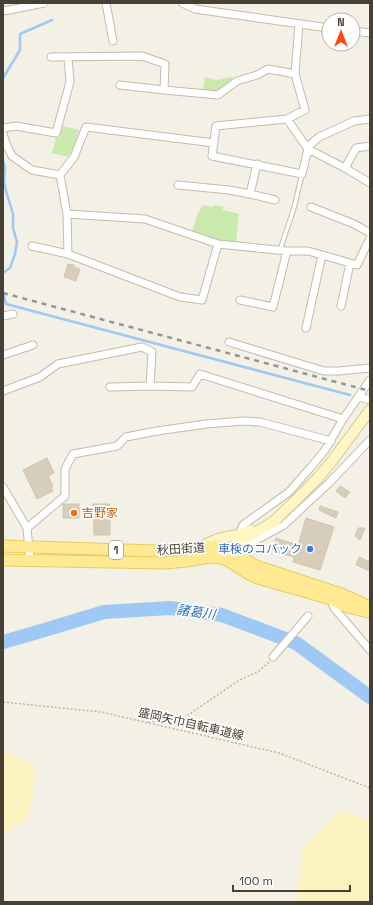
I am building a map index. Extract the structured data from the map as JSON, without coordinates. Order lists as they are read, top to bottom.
{
  "streets": {
    "main road": ["秋田街道", "1"],
    "path": ["盛岡矢巾自転車道線"]
  },
  "water": ["諸葛川"],
  "places": ["吉野家", "車検のコバック"],
  "scale_bar": "100 m",
  "north": "top"
}
